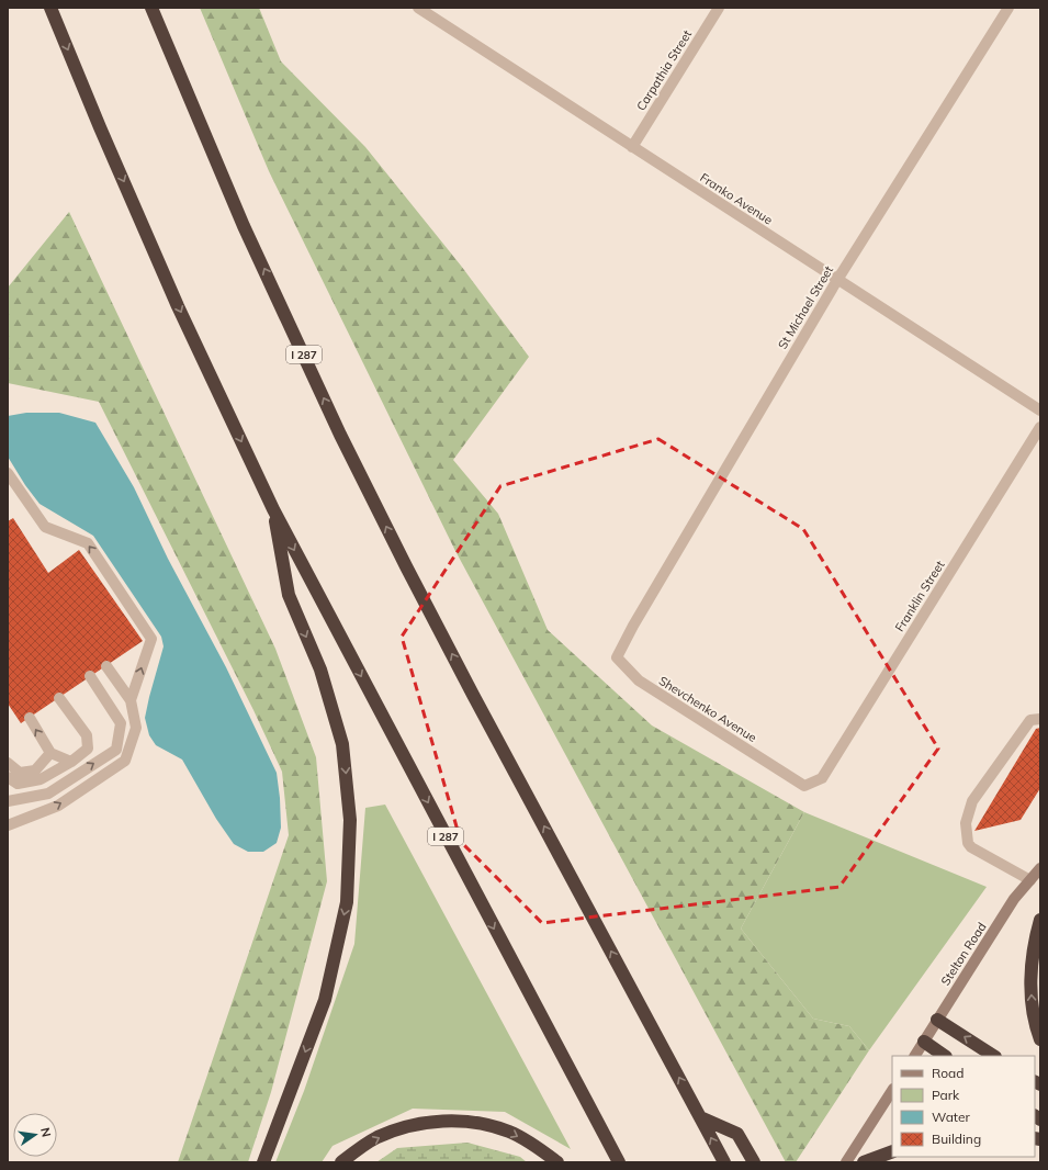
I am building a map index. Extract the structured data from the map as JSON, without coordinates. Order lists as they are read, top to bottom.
{
  "streets": {
    "highway": ["I 287"],
    "main road": ["Stelton Road"],
    "street": [
      "Carpathia Street",
      "Franko Avenue",
      "St Michael Street",
      "Franklin Street",
      "Shevchenko Avenue"
    ]
  },
  "crossings": [
    ["Carpathia Street", "Franko Avenue"],
    ["Franko Avenue", "St Michael Street"],
    ["St Michael Street", "Shevchenko Avenue"],
    ["Franklin Street", "Shevchenko Avenue"]
  ],
  "legend": [
    "Road",
    "Park",
    "Water",
    "Building"
  ],
  "north": "right"
}
